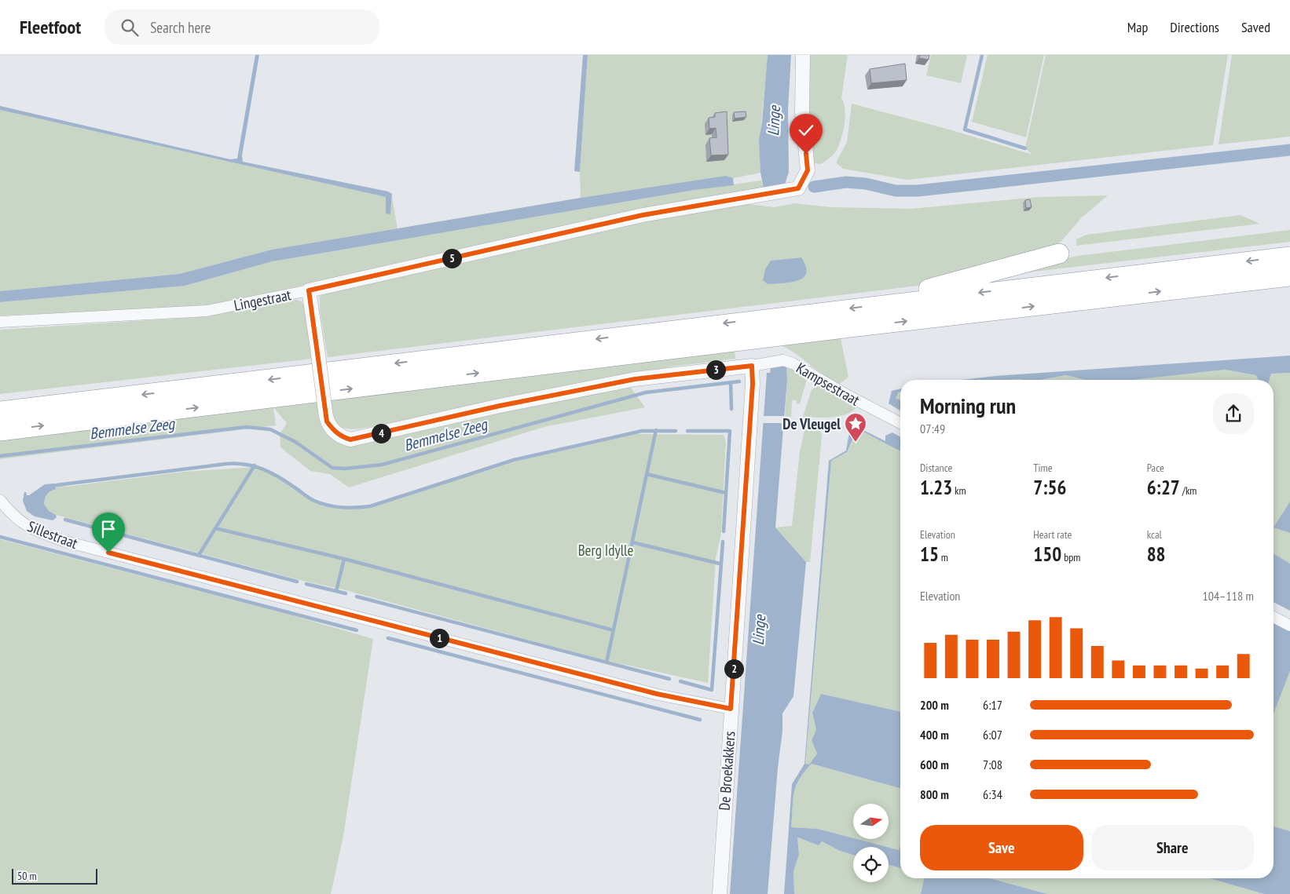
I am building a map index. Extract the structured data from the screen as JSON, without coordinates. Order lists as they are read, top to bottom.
{
  "streets": {
    "street": [
      "Lingestraat",
      "Kampsestraat",
      "Sillestraat",
      "De Broekakkers"
    ]
  },
  "crossings": [
    ["Lingestraat", "Kampsestraat"],
    ["Kampsestraat", "De Broekakkers"],
    ["Sillestraat", "De Broekakkers"]
  ],
  "water": ["Linge", "Bemmelse Zeeg"],
  "parks": ["Berg Idylle"],
  "places": {
    "place": ["De Vleugel"]
  },
  "scale_bar": "50 m",
  "north": "right",
  "page": {
    "header": "Fleetfoot",
    "search": "Search here",
    "nav": ["Map", "Directions", "Saved"],
    "pins": [
      "5",
      "3",
      "4",
      "1",
      "2"
    ],
    "heading": ["Morning run", "07:49"],
    "stats": [
      ["Distance", "1.23 km"],
      ["Time", "7:56"],
      ["Pace", "6:27 /km"],
      ["Elevation", "15 m"],
      ["Heart rate", "150 bpm"],
      ["kcal", "88"]
    ],
    "chart": ["Elevation", "104–118 m"],
    "list": [
      {
        "name": "200 m",
        "note": "6:17"
      },
      {
        "name": "400 m",
        "note": "6:07"
      },
      {
        "name": "600 m",
        "note": "7:08"
      },
      {
        "name": "800 m",
        "note": "6:34"
      }
    ],
    "buttons": ["Save", "Share"],
    "scale": "50 m"
  }
}
